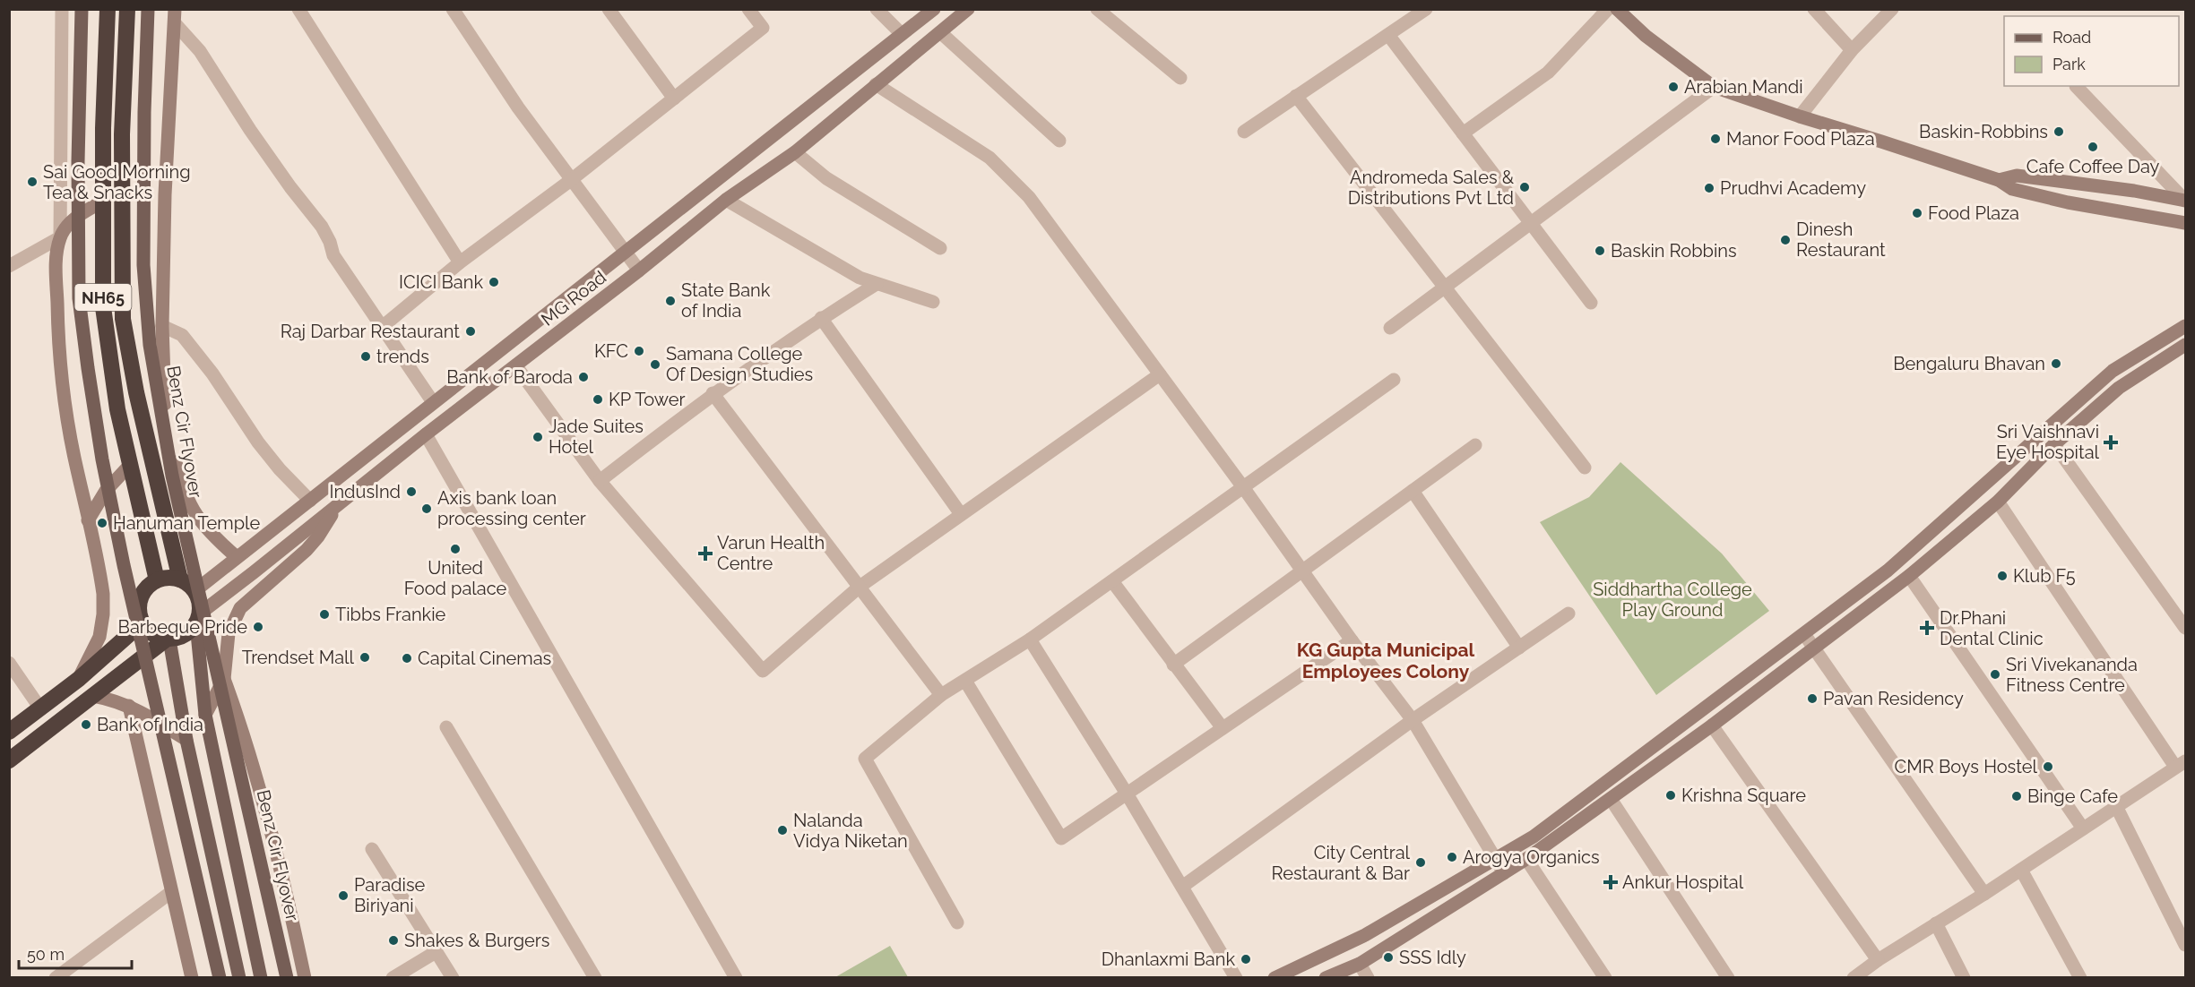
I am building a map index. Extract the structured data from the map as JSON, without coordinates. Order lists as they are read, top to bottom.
{
  "streets": {
    "highway": ["NH65"],
    "main road": ["Benz Cir Flyover"],
    "street": ["MG Road"]
  },
  "crossings": [
    ["NH65", "MG Road"]
  ],
  "districts": ["KG Gupta Municipal Employees Colony"],
  "parks": ["Siddhartha College Play Ground"],
  "places": {
    "other": [
      "Arabian Mandi",
      "Baskin-Robbins",
      "Manor Food Plaza",
      "Cafe Coffee Day",
      "Sai Good Morning Tea & Snacks",
      "Andromeda Sales & Distributions Pvt Ltd",
      "Prudhvi Academy",
      "Food Plaza",
      "Dinesh Restaurant",
      "Baskin Robbins",
      "ICICI Bank",
      "State Bank of India",
      "Raj Darbar Restaurant",
      "KFC",
      "trends",
      "Bengaluru Bhavan",
      "Samana College Of Design Studies",
      "Bank of Baroda",
      "KP Tower",
      "Jade Suites Hotel",
      "IndusInd",
      "Axis bank loan processing center",
      "Hanuman Temple",
      "United Food palace",
      "Klub F5",
      "Tibbs Frankie",
      "Barbeque Pride",
      "Trendset Mall",
      "Capital Cinemas",
      "Sri Vivekananda Fitness Centre",
      "Pavan Residency",
      "Bank of India",
      "CMR Boys Hostel",
      "Krishna Square",
      "Binge Cafe",
      "Nalanda Vidya Niketan",
      "Arogya Organics",
      "City Central Restaurant & Bar",
      "Paradise Biriyani",
      "Shakes & Burgers",
      "SSS Idly",
      "Dhanlaxmi Bank"
    ],
    "health": [
      "Sri Vaishnavi Eye Hospital",
      "Varun Health Centre",
      "Dr.Phani Dental Clinic",
      "Ankur Hospital"
    ]
  },
  "legend": ["Road", "Park"],
  "scale_bar": "50 m"
}
